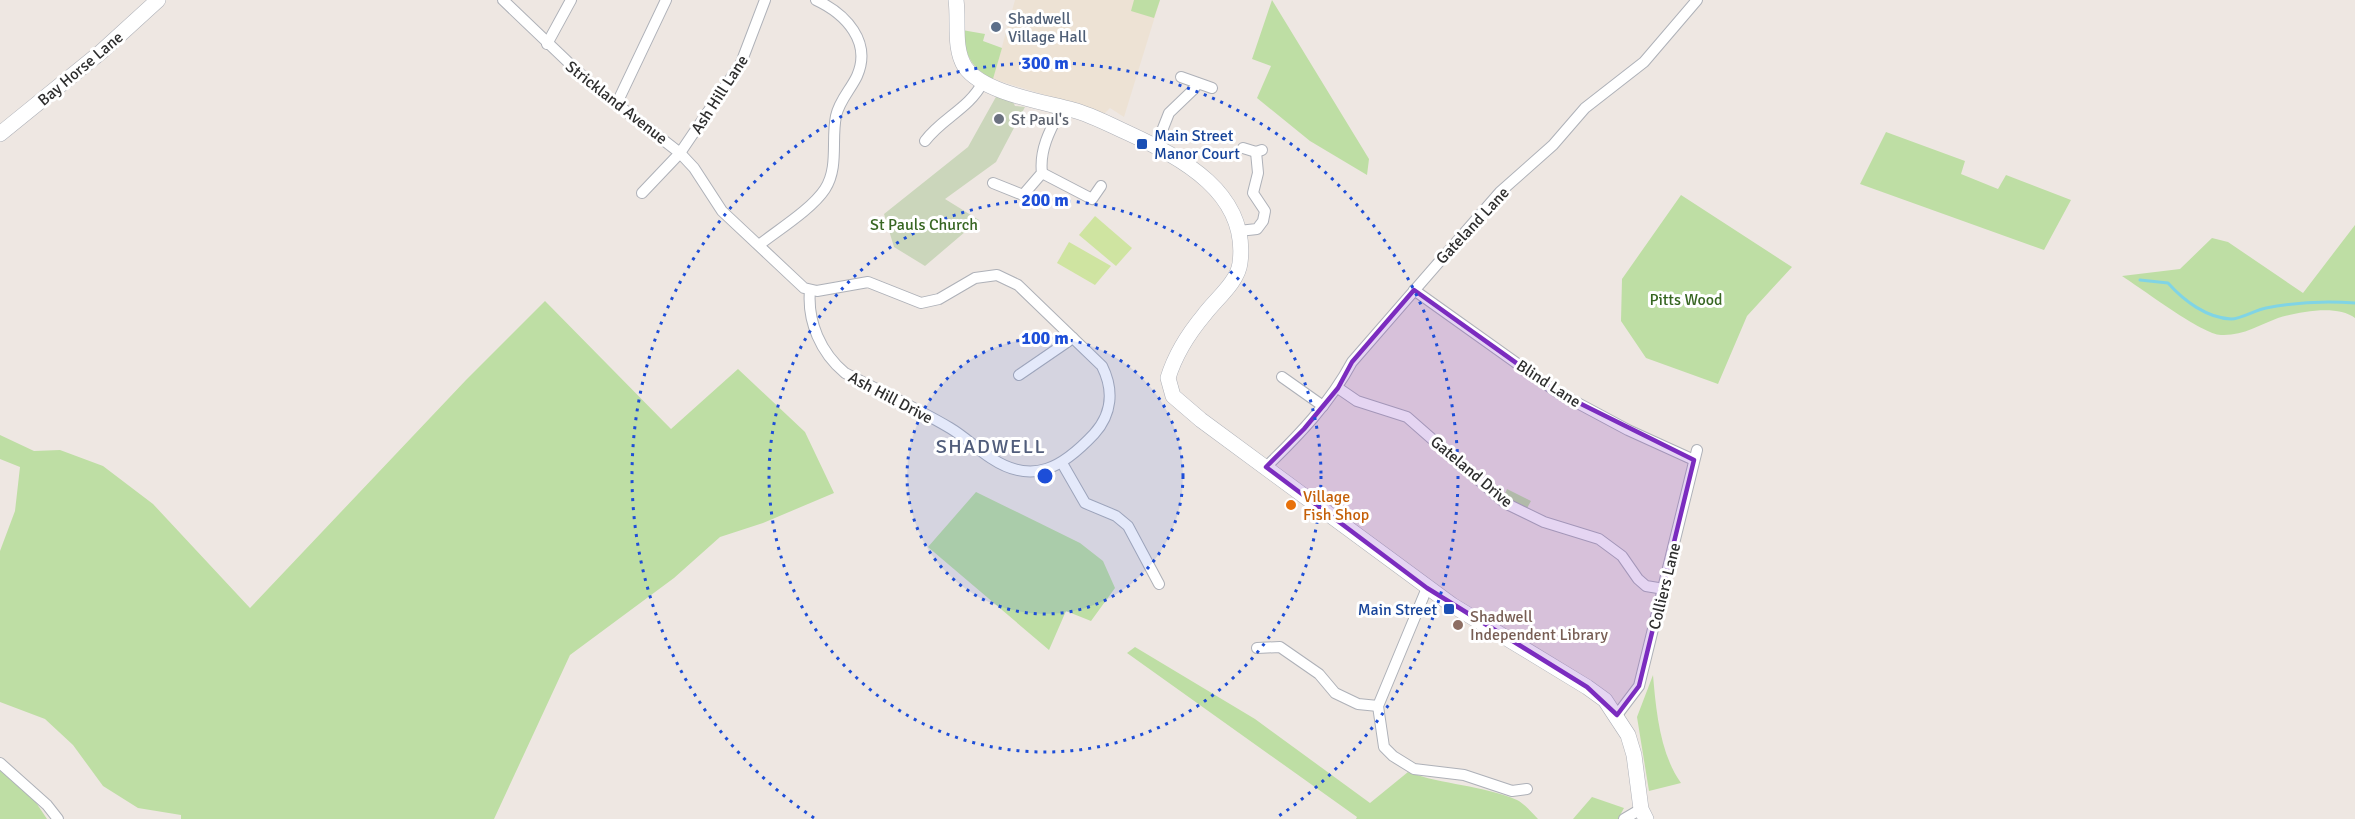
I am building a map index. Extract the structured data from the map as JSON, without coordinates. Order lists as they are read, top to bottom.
{
  "streets": {
    "street": [
      "Bay Horse Lane",
      "Ash Hill Lane",
      "Strickland Avenue",
      "Gateland Lane",
      "Blind Lane",
      "Ash Hill Drive",
      "Gateland Drive",
      "Colliers Lane"
    ]
  },
  "crossings": [
    ["Ash Hill Lane", "Strickland Avenue"],
    ["Gateland Lane", "Blind Lane"],
    ["Gateland Lane", "Gateland Drive"],
    ["Blind Lane", "Colliers Lane"],
    ["Gateland Drive", "Colliers Lane"]
  ],
  "districts": ["SHADWELL"],
  "parks": ["St Pauls Church", "Pitts Wood"],
  "places": {
    "other": [
      "Shadwell Village Hall",
      "St Paul's",
      "Village Fish Shop",
      "Shadwell Independent Library"
    ],
    "transit": ["Main Street Manor Court", "Main Street"]
  },
  "rings": ["300 m", "200 m", "100 m"]
}
